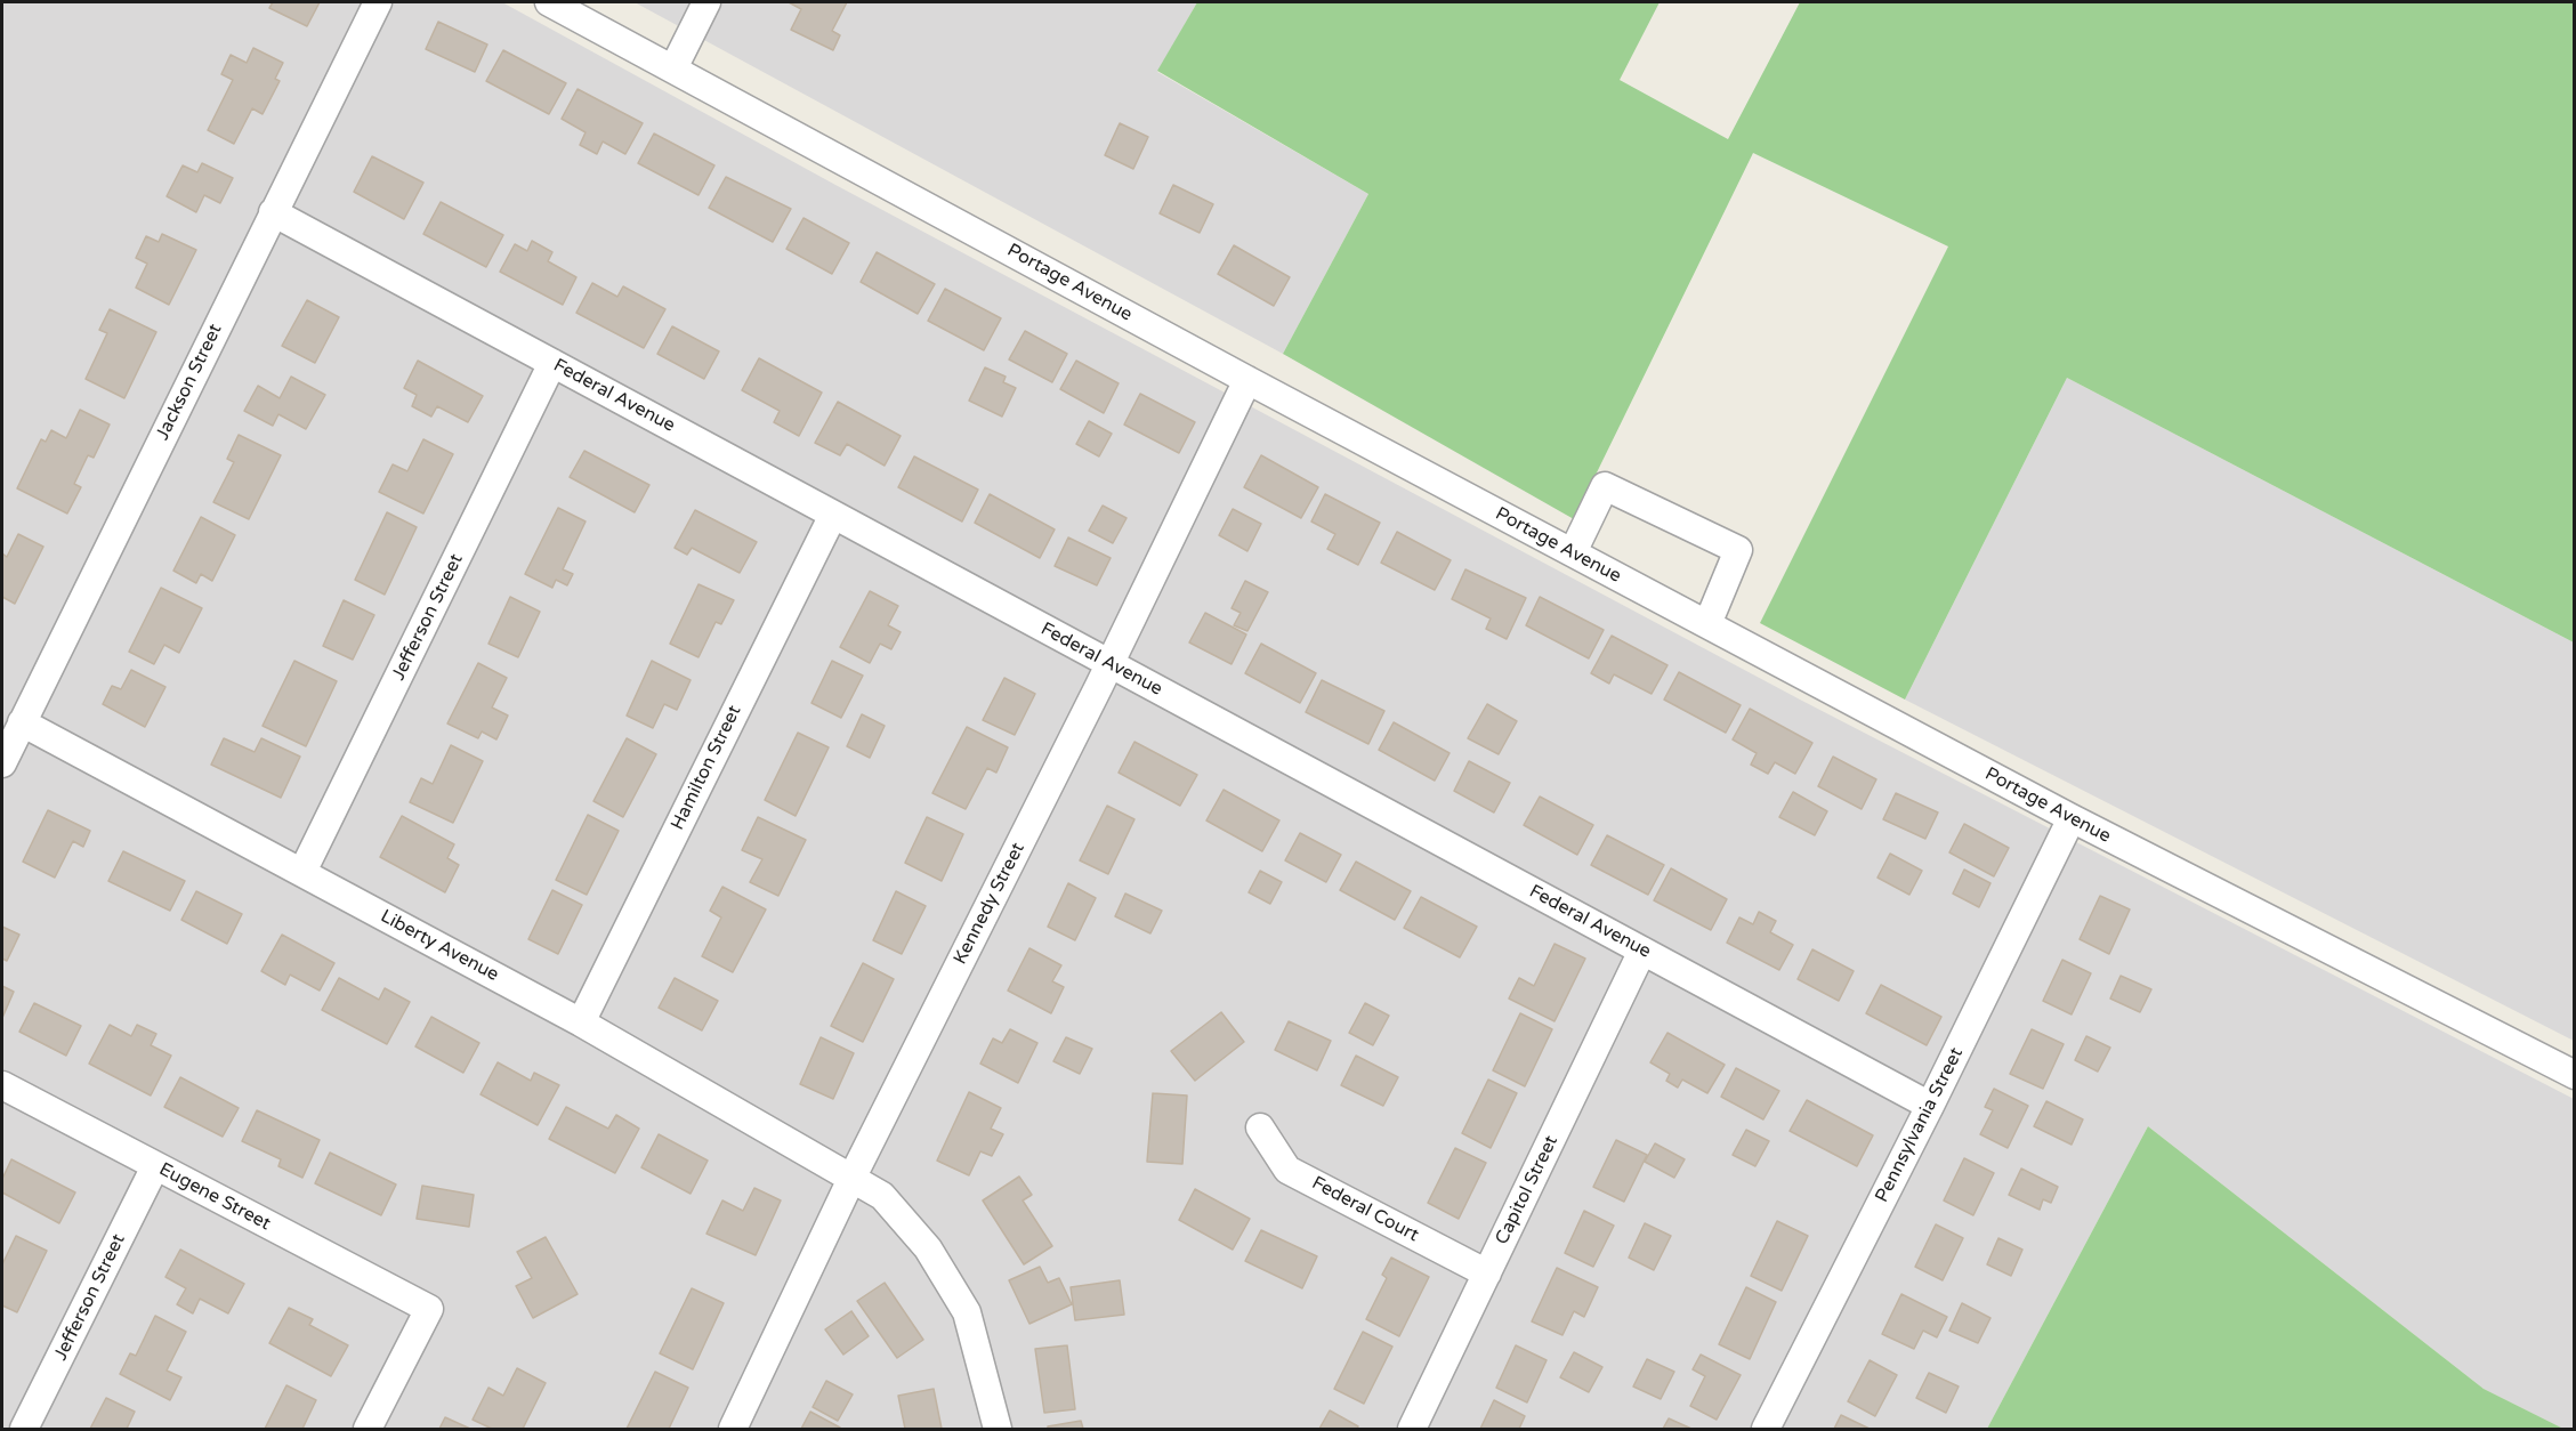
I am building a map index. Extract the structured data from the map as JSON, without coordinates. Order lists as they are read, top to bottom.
{
  "streets": {
    "street": [
      "Portage Avenue",
      "Jackson Street",
      "Federal Avenue",
      "Jefferson Street",
      "Hamilton Street",
      "Kennedy Street",
      "Liberty Avenue",
      "Pennsylvania Street",
      "Capitol Street",
      "Eugene Street",
      "Federal Court"
    ]
  },
  "crossings": [
    ["Portage Avenue", "Kennedy Street"],
    ["Portage Avenue", "Pennsylvania Street"],
    ["Jackson Street", "Federal Avenue"],
    ["Jackson Street", "Liberty Avenue"],
    ["Federal Avenue", "Jefferson Street"],
    ["Federal Avenue", "Hamilton Street"],
    ["Federal Avenue", "Kennedy Street"],
    ["Federal Avenue", "Pennsylvania Street"],
    ["Federal Avenue", "Capitol Street"],
    ["Jefferson Street", "Liberty Avenue"],
    ["Jefferson Street", "Eugene Street"],
    ["Hamilton Street", "Liberty Avenue"],
    ["Kennedy Street", "Liberty Avenue"],
    ["Capitol Street", "Federal Court"]
  ]
}
